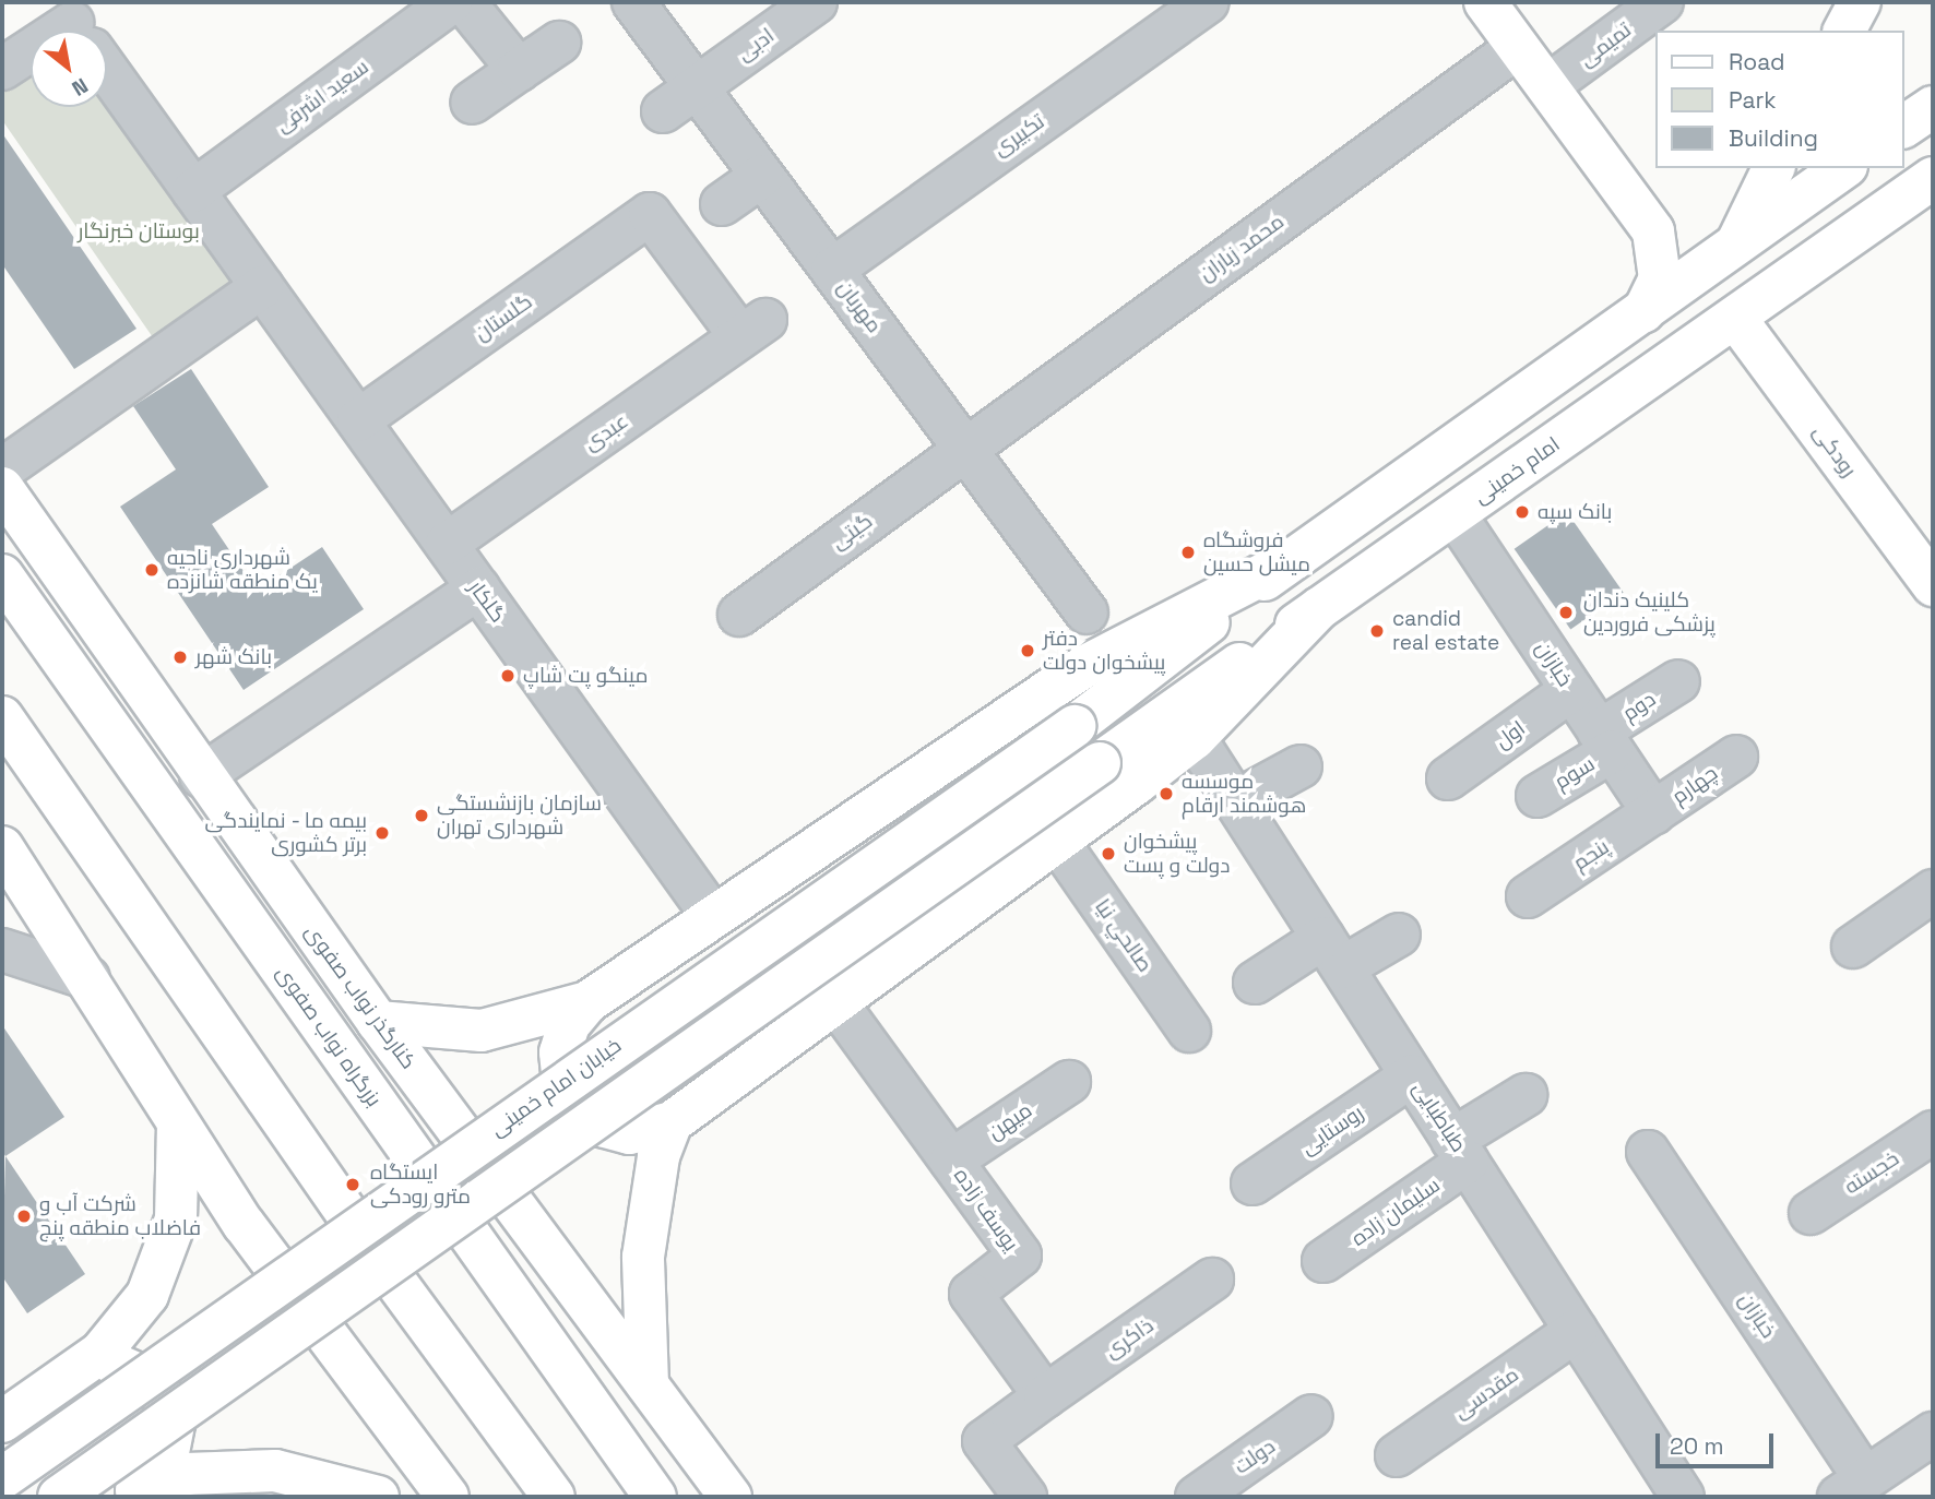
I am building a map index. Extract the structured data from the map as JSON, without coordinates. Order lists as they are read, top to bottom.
{
  "streets": {
    "main road": [
      "رودکی",
      "امام خمینی",
      "کنارگذر نواب صفوی",
      "بزرگراه نواب صفوی",
      "خیابان امام خمینی"
    ],
    "street": [
      "ادبی",
      "تمیمی",
      "سعید اشرفی",
      "تکبیری",
      "محمد زیاران",
      "مهربان",
      "گلستان",
      "عبدی",
      "گیتی",
      "گلکار",
      "خبازان",
      "دوم",
      "اول",
      "سوم",
      "چهارم",
      "پنجم",
      "صالحي نیا",
      "طباطبایی",
      "میهن",
      "روستایی",
      "خجسته",
      "یوسف زاده",
      "سلیمان زاده",
      "ذاکری",
      "مقدسی",
      "دولت"
    ]
  },
  "crossings": [
    ["ادبی", "مهربان"],
    ["سعید اشرفی", "گلکار"],
    ["تکبیری", "مهربان"],
    ["محمد زیاران", "مهربان"],
    ["محمد زیاران", "گیتی"],
    ["مهربان", "گیتی"],
    ["گلستان", "عبدی"],
    ["گلستان", "گلکار"],
    ["عبدی", "گلکار"],
    ["رودکی", "امام خمینی"],
    ["امام خمینی", "خبازان"],
    ["خبازان", "دوم"],
    ["خبازان", "اول"],
    ["خبازان", "سوم"],
    ["خبازان", "چهارم"],
    ["خبازان", "پنجم"],
    ["دوم", "سوم"],
    ["چهارم", "پنجم"],
    ["طباطبایی", "روستایی"],
    ["طباطبایی", "سلیمان زاده"],
    ["طباطبایی", "مقدسی"],
    ["میهن", "یوسف زاده"],
    ["یوسف زاده", "ذاکری"]
  ],
  "parks": ["بوستان خبرنگار"],
  "places": [
    "بانک سپه",
    "فروشگاه میشل حسین",
    "شهرداری ناحیه یک منطقه شانزده",
    "کلینیک دندان پزشکی فروردین",
    "candid real estate",
    "دفتر پیشخوان دولت",
    "بانک شهر",
    "مینگو پت شاپ",
    "موسسه هوشمند ارقام",
    "سازمان بازنشستگی شهرداری تهران",
    "بیمه ما - نمایندگی برتر کشوری",
    "پیشخوان دولت و پست",
    "ایستگاه مترو رودکی",
    "شرکت آب و فاضلاب منطقه پنج"
  ],
  "legend": ["Road", "Park", "Building"],
  "scale_bar": "20 m",
  "north": "bottom right"
}
